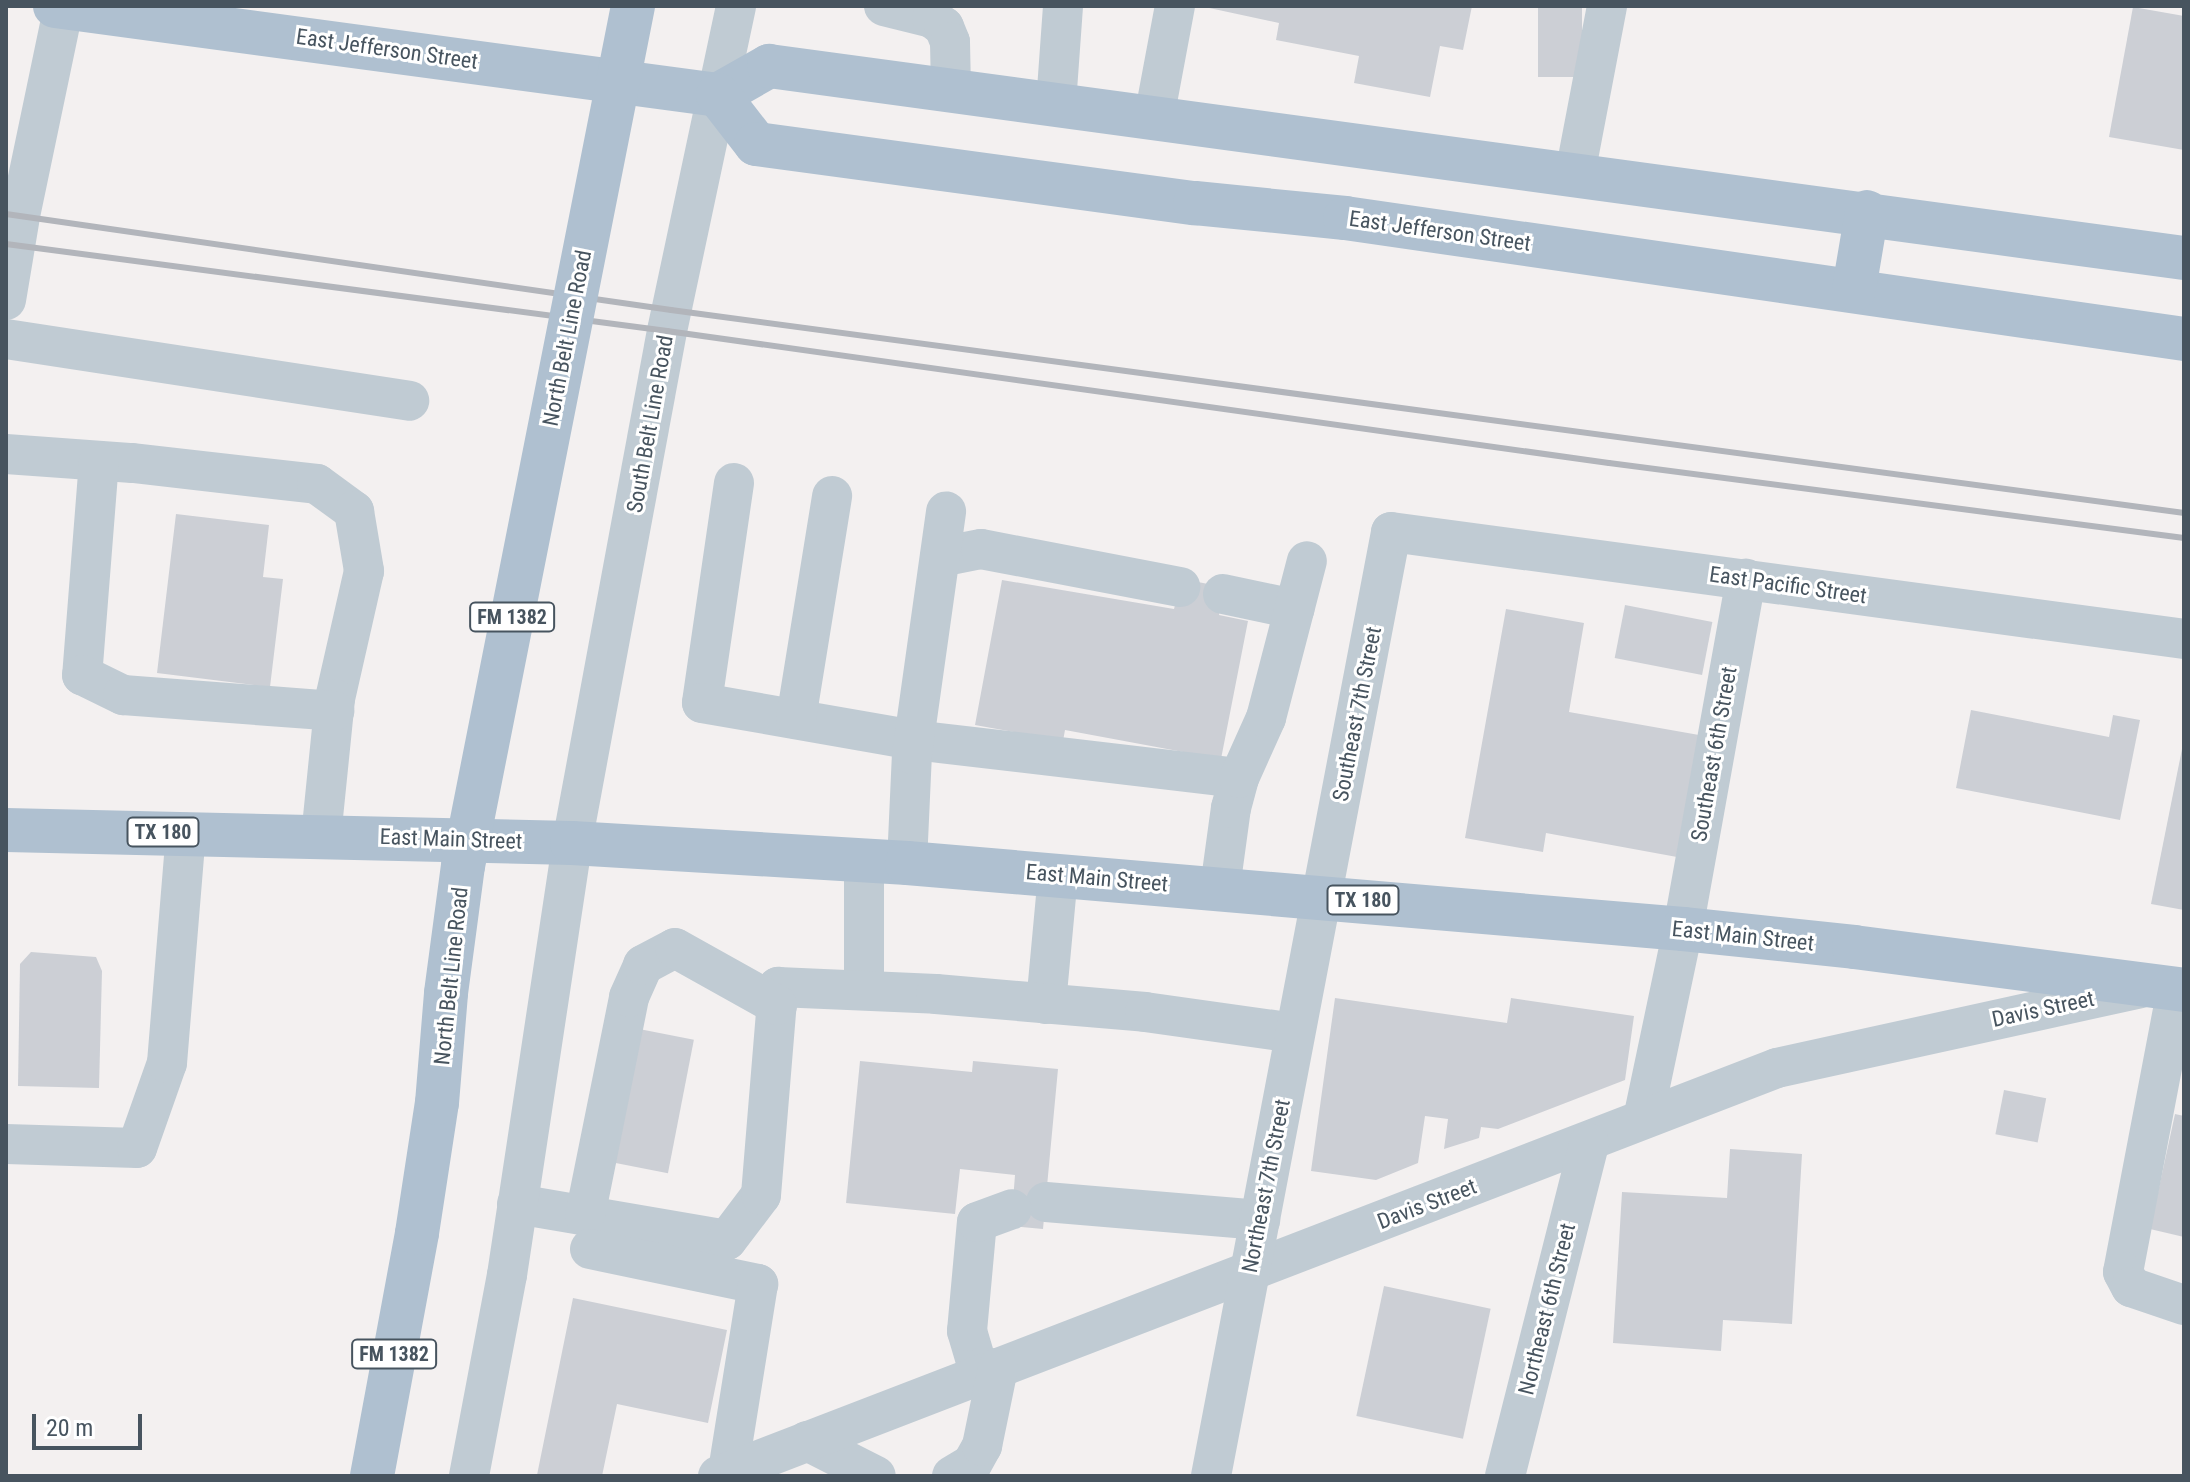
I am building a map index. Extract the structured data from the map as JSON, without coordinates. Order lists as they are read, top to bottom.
{
  "streets": {
    "main road": [
      "East Jefferson Street",
      "North Belt Line Road",
      "FM 1382",
      "TX 180",
      "East Main Street"
    ],
    "street": [
      "South Belt Line Road",
      "East Pacific Street",
      "Southeast 7th Street",
      "Southeast 6th Street",
      "Davis Street",
      "Northeast 7th Street",
      "Northeast 6th Street"
    ]
  },
  "crossings": [
    ["East Jefferson Street", "South Belt Line Road"],
    ["South Belt Line Road", "East Main Street"],
    ["East Pacific Street", "Southeast 7th Street"],
    ["East Pacific Street", "Southeast 6th Street"],
    ["Southeast 7th Street", "East Main Street"],
    ["Southeast 7th Street", "Northeast 7th Street"],
    ["Southeast 6th Street", "East Main Street"],
    ["East Main Street", "Davis Street"],
    ["East Main Street", "Northeast 7th Street"],
    ["Davis Street", "Northeast 7th Street"],
    ["Davis Street", "Northeast 6th Street"]
  ],
  "scale_bar": "20 m"
}
